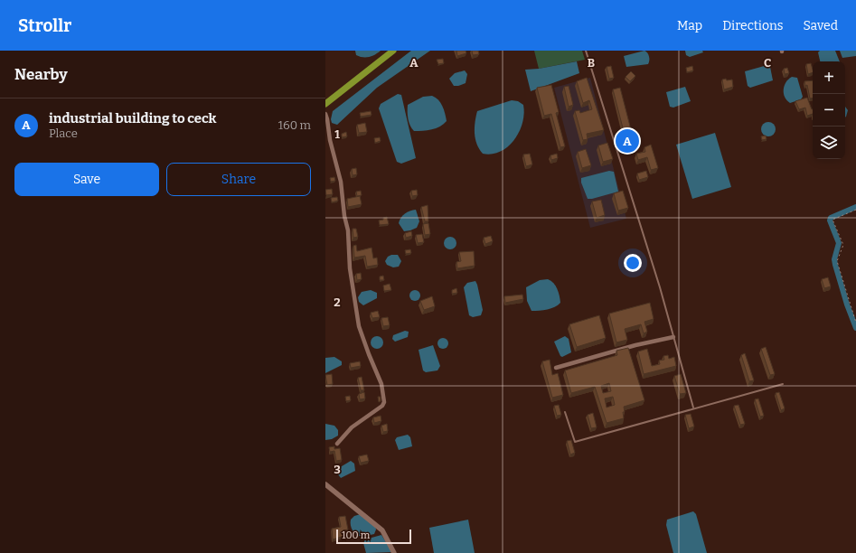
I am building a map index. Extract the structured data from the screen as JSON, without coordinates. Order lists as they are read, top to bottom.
{
  "scale_bar": "100 m",
  "page": {
    "header": "Strollr",
    "nav": ["Map", "Directions", "Saved"],
    "heading": "Nearby",
    "map_buttons": ["+", "−"],
    "list": [
      {
        "mark": "A",
        "name": "industrial building to ceck",
        "note": "Place",
        "value": "160 m"
      }
    ],
    "pins": "A",
    "buttons": ["Save", "Share"],
    "scale": "100 m"
  },
  "grid": {
    "columns": ["A", "B", "C"],
    "rows": ["1", "2", "3"]
  }
}
